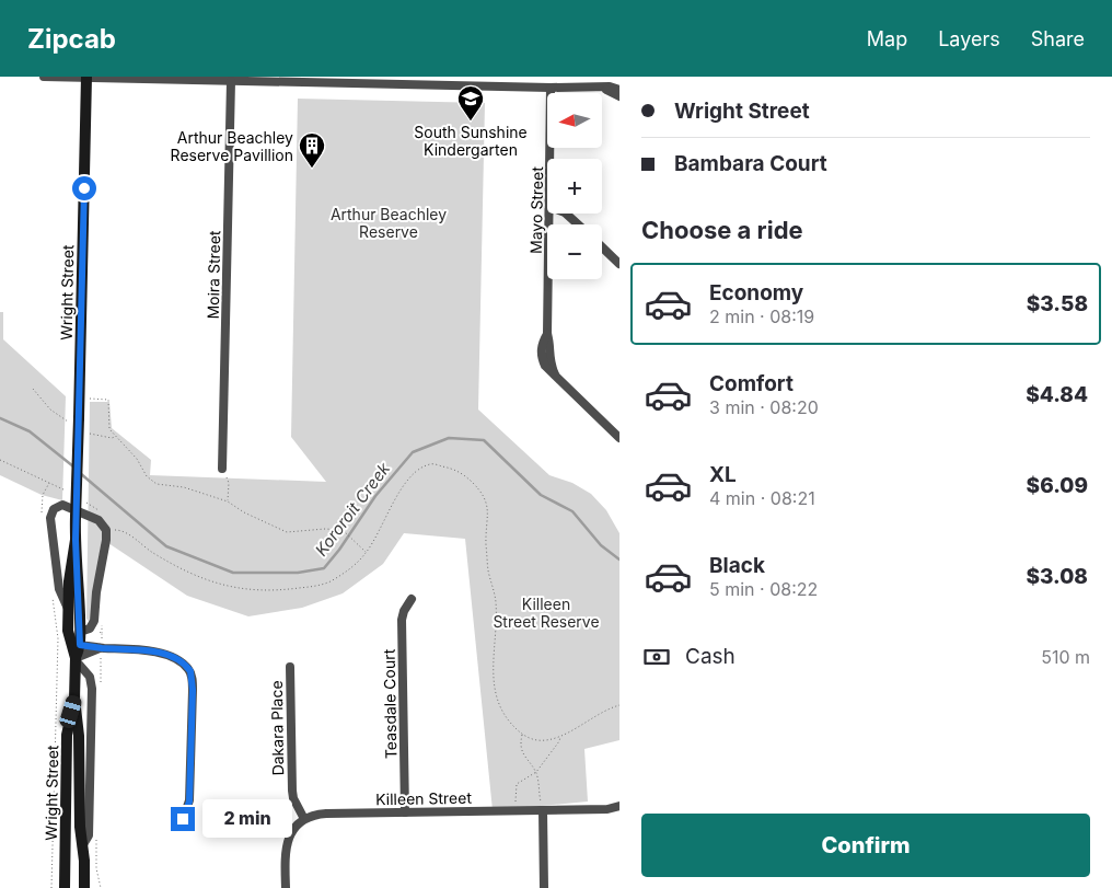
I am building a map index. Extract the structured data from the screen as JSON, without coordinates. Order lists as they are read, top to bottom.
{
  "streets": {
    "street": [
      "Mayo Street",
      "Moira Street",
      "Wright Street",
      "Teasdale Court",
      "Dakara Place",
      "Killeen Street"
    ]
  },
  "crossings": [
    ["Teasdale Court", "Killeen Street"],
    ["Dakara Place", "Killeen Street"]
  ],
  "water": ["Kororoit Creek"],
  "parks": ["Arthur Beachley Reserve", "Killeen Street Reserve"],
  "places": {
    "school or university": ["South Sunshine Kindergarten"],
    "building": ["Arthur Beachley Reserve Pavillion"]
  },
  "north": "left",
  "page": {
    "header": "Zipcab",
    "nav": ["Map", "Layers", "Share"],
    "banner": ["Wright Street", "Bambara Court"],
    "map_buttons": ["+", "−"],
    "heading": "Choose a ride",
    "list": [
      {
        "name": "Economy",
        "note": "2 min · 08:19",
        "value": "$3.58"
      },
      {
        "name": "Comfort",
        "note": "3 min · 08:20",
        "value": "$4.84"
      },
      {
        "name": "XL",
        "note": "4 min · 08:21",
        "value": "$6.09"
      },
      {
        "name": "Black",
        "note": "5 min · 08:22",
        "value": "$3.08"
      }
    ],
    "pay": ["Cash", "510 m"],
    "bubble": "2 min",
    "buttons": "Confirm"
  }
}
